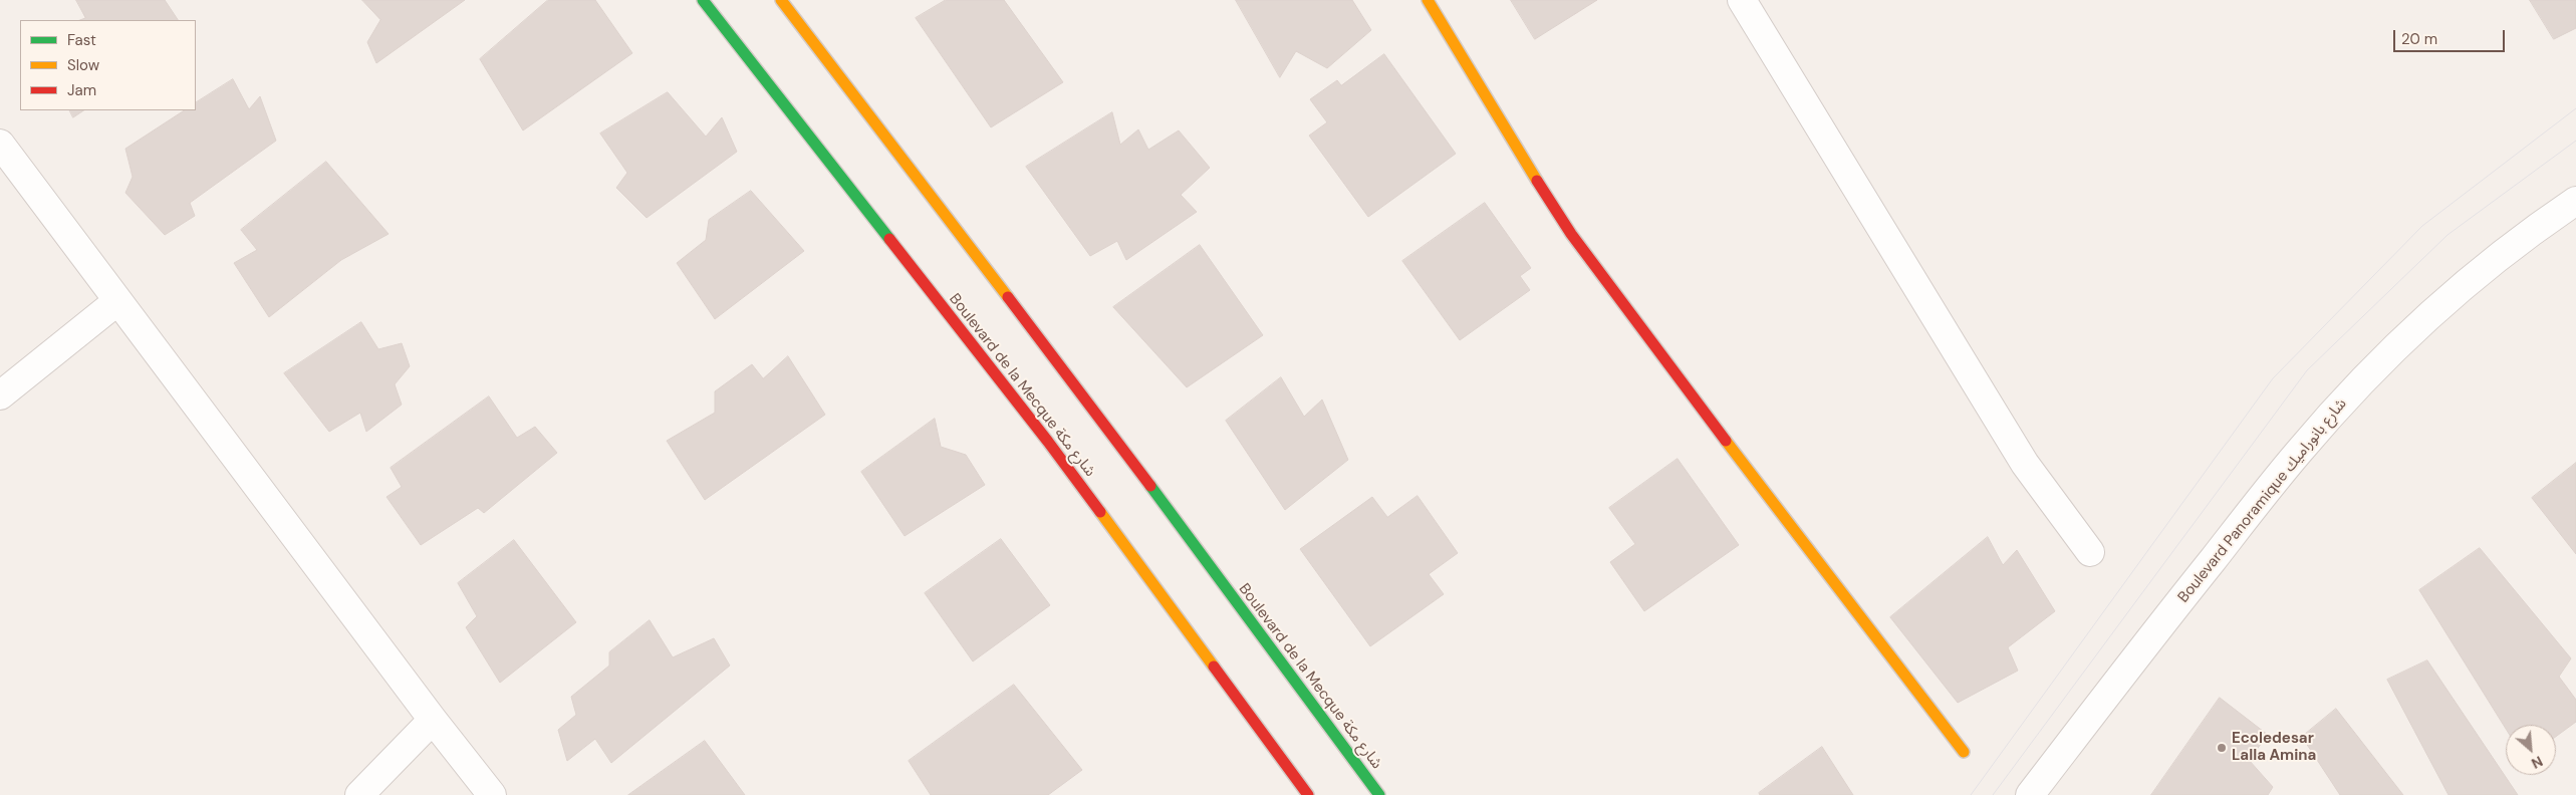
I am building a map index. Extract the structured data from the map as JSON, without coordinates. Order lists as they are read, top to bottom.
{
  "streets": {
    "main road": ["Boulevard de la Mecque شارع مكة"],
    "street": ["Boulevard Panoramique شارع بانوراميك"]
  },
  "places": ["Ecoledesar Lalla Amina"],
  "legend": ["Fast", "Slow", "Jam"],
  "scale_bar": "20 m",
  "north": "bottom right"
}
